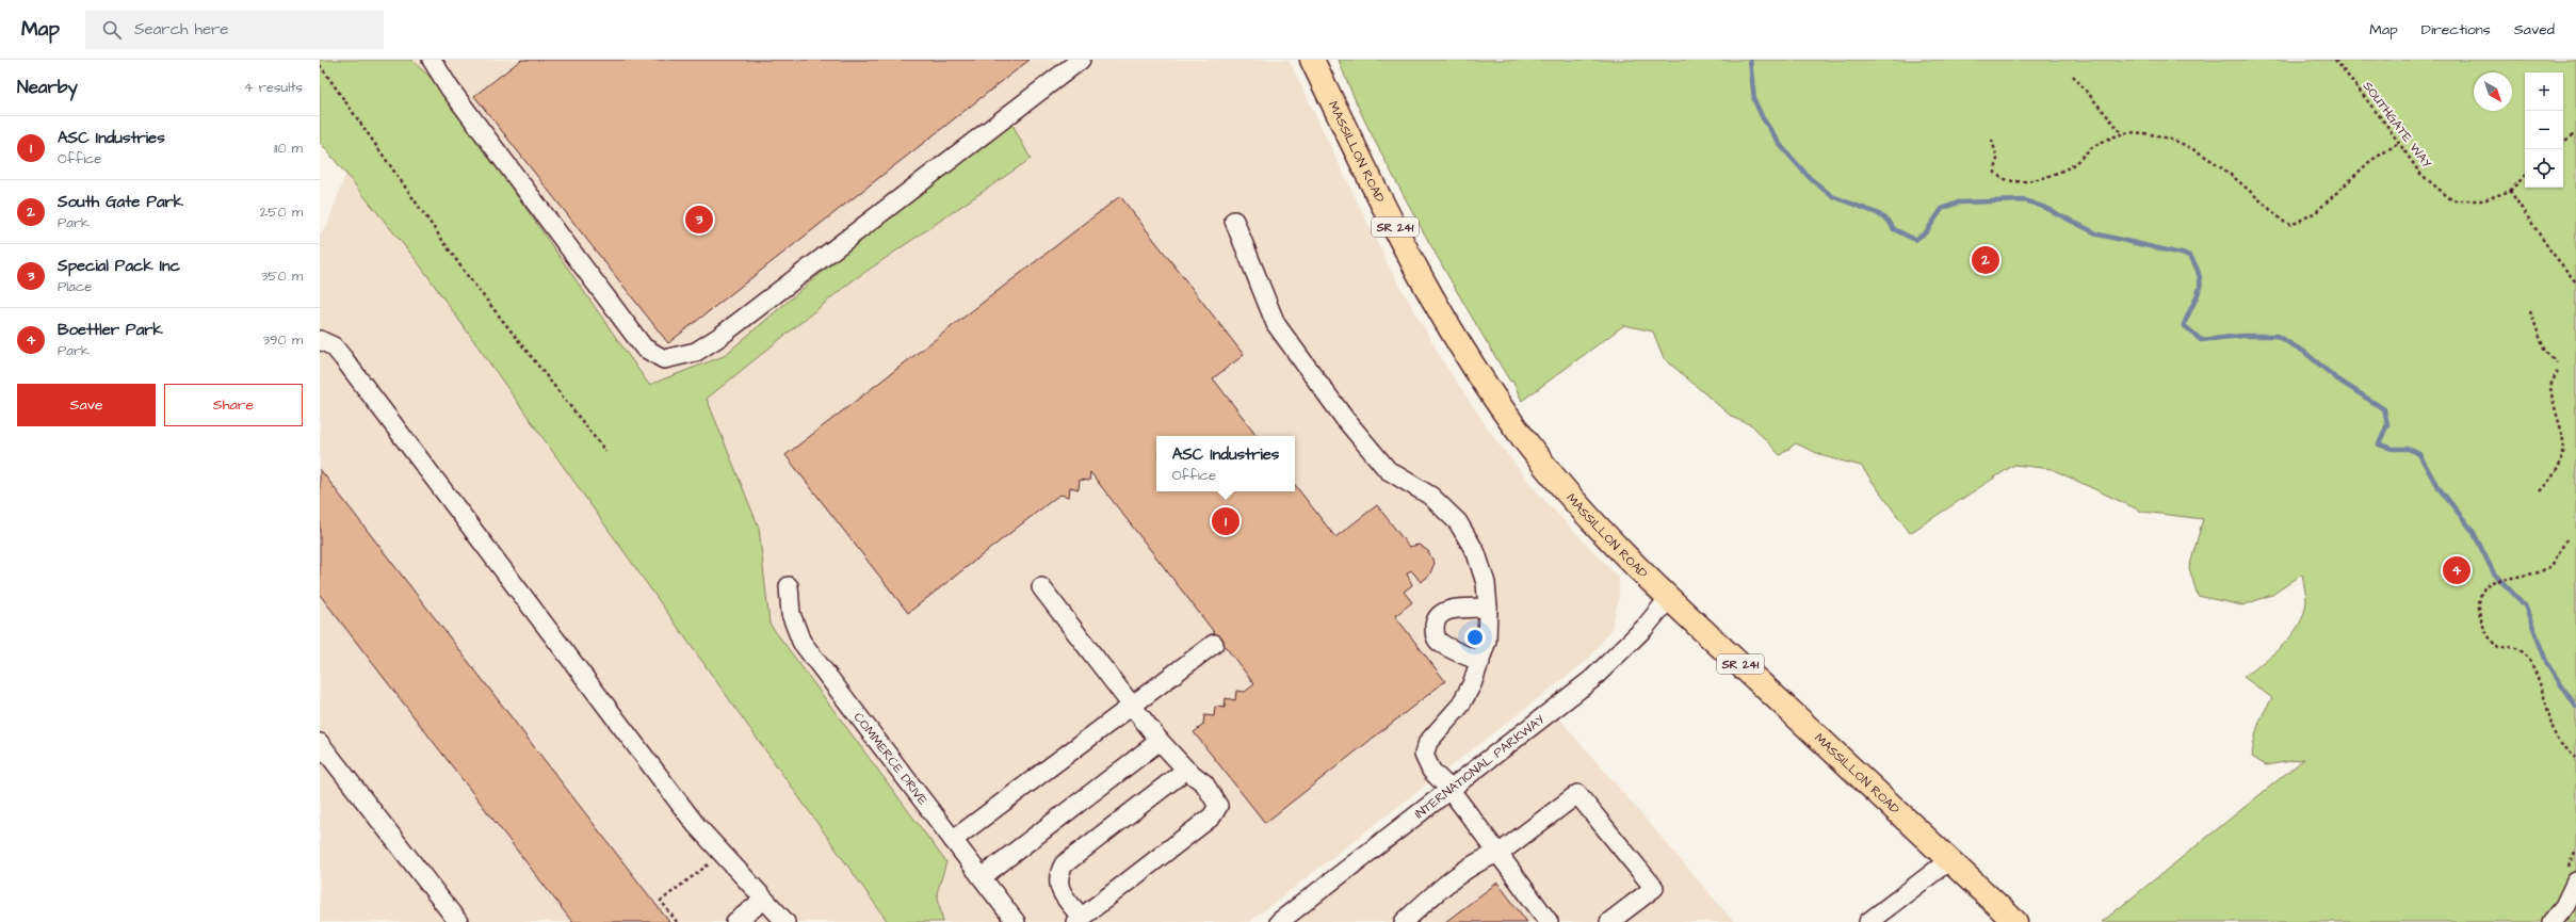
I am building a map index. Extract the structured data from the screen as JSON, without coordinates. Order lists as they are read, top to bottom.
{
  "streets": {
    "main road": ["MASSILLON ROAD", "SR 241"],
    "street": ["COMMERCE DRIVE", "INTERNATIONAL PARKWAY"],
    "path": ["SOUTHGATE WAY"]
  },
  "crossings": [
    ["MASSILLON ROAD", "INTERNATIONAL PARKWAY"]
  ],
  "north": "bottom right",
  "page": {
    "header": "Map",
    "search": "Search here",
    "nav": ["Map", "Directions", "Saved"],
    "heading": ["Nearby", "4 results"],
    "map_buttons": ["+", "−"],
    "list": [
      {
        "mark": "1",
        "name": "ASC Industries",
        "note": "Office",
        "value": "110 m"
      },
      {
        "mark": "2",
        "name": "South Gate Park",
        "note": "Park",
        "value": "250 m"
      },
      {
        "mark": "3",
        "name": "Special Pack Inc",
        "note": "Place",
        "value": "350 m"
      },
      {
        "mark": "4",
        "name": "Boettler Park",
        "note": "Park",
        "value": "390 m"
      }
    ],
    "pins": [
      "3",
      "2",
      "1",
      "4"
    ],
    "buttons": ["Save", "Share"],
    "popup": ["ASC Industries", "Office"]
  }
}
